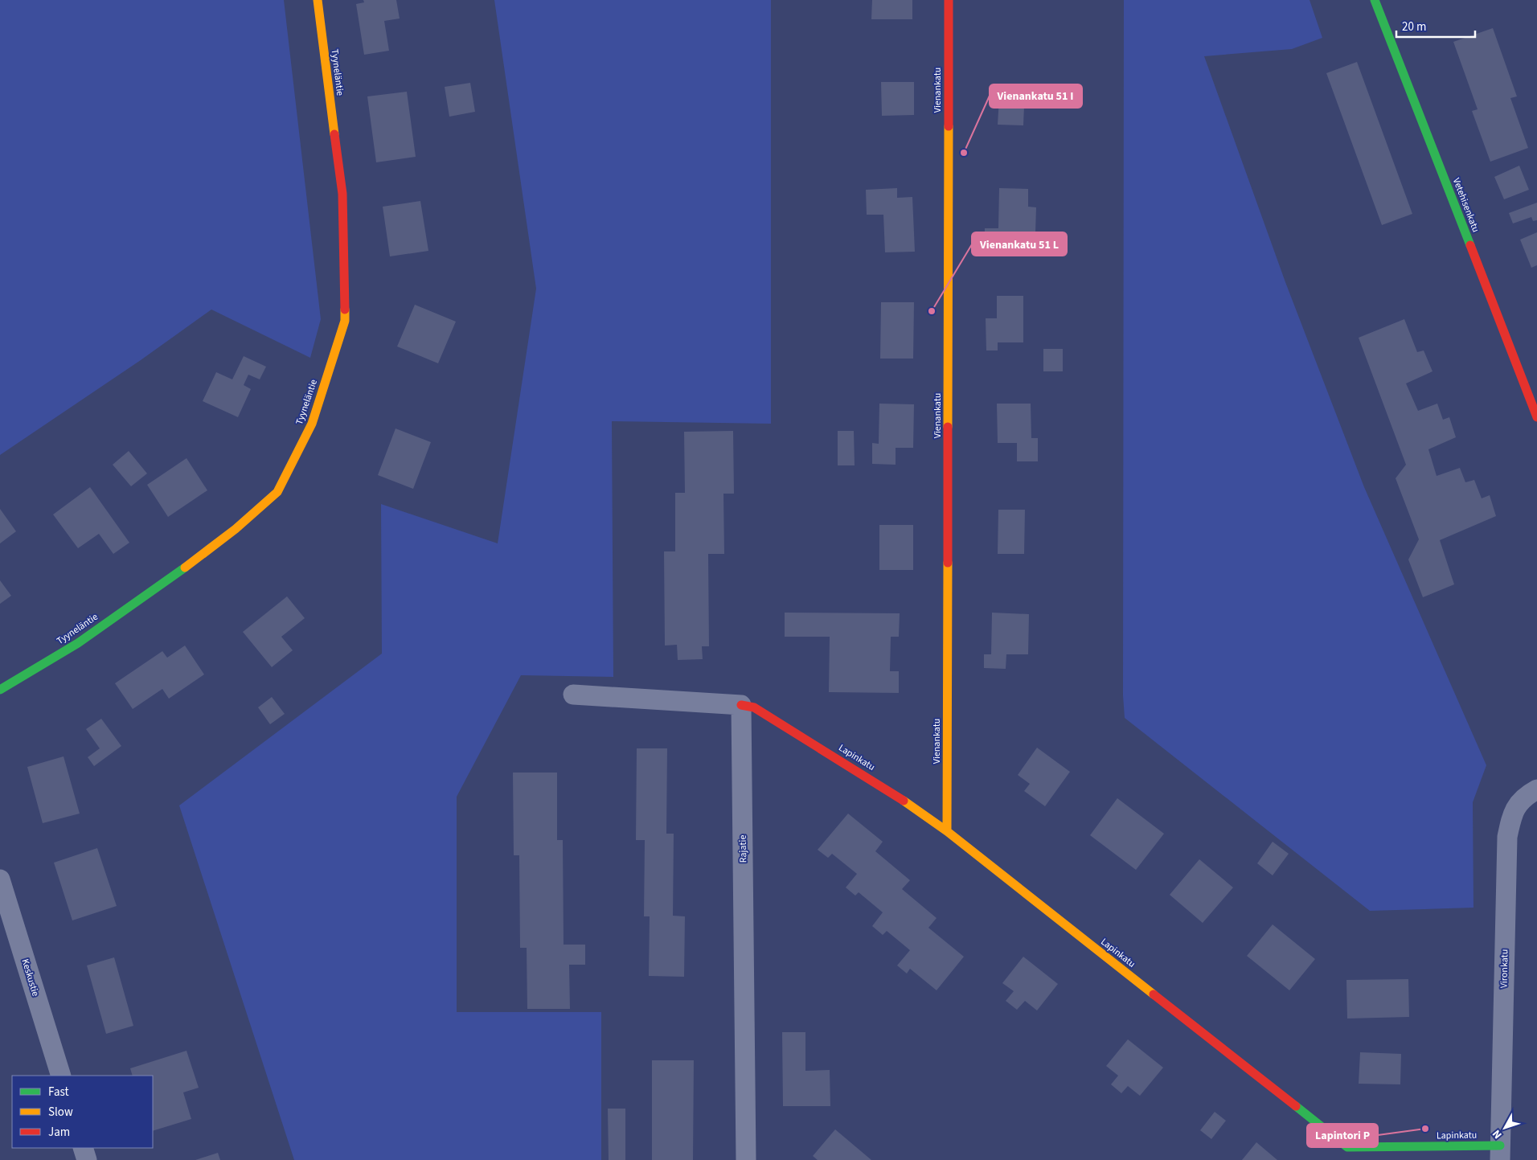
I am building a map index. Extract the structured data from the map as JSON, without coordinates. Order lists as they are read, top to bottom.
{
  "streets": {
    "street": [
      "Tyyneläntie",
      "Vienankatu",
      "Vetehisenkatu",
      "Lapinkatu",
      "Rajatie",
      "Vironkatu",
      "Keskustie"
    ]
  },
  "crossings": [
    ["Vienankatu", "Lapinkatu"],
    ["Lapinkatu", "Rajatie"],
    ["Lapinkatu", "Vironkatu"]
  ],
  "places": ["Vienankatu 51 I", "Vienankatu 51 L", "Lapintori P"],
  "legend": ["Fast", "Slow", "Jam"],
  "scale_bar": "20 m",
  "north": "bottom left"
}
